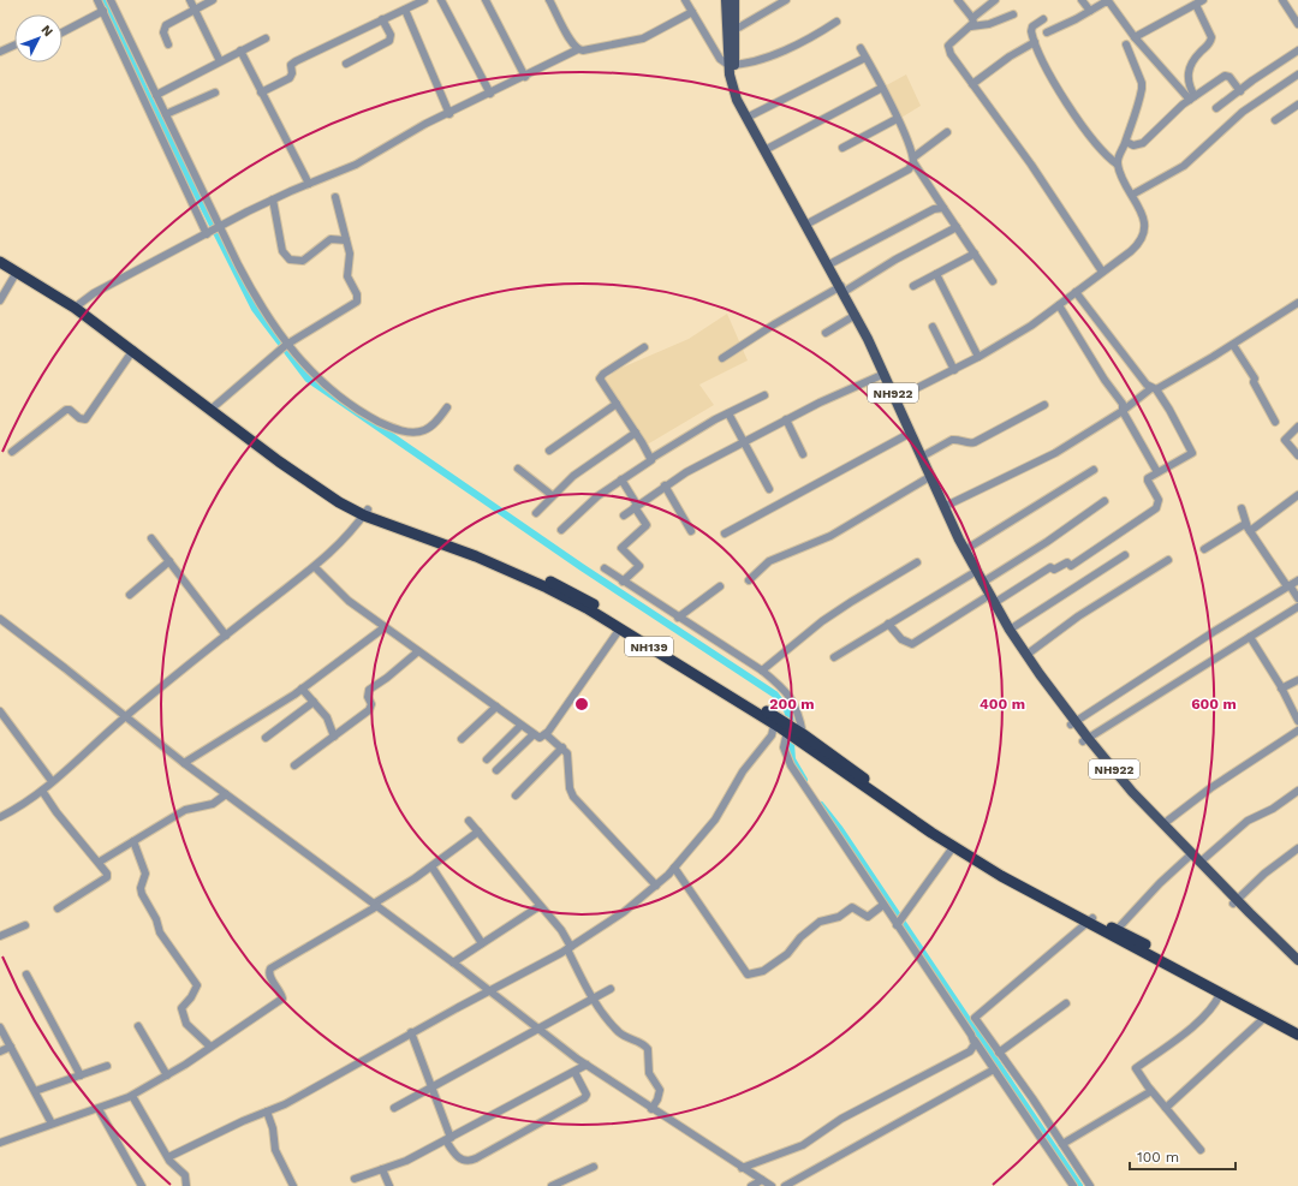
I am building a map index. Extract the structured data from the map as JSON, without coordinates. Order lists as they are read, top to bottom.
{
  "streets": {
    "highway": ["NH139"],
    "main road": ["NH922"]
  },
  "scale_bar": "100 m",
  "north": "top right",
  "rings": ["200 m", "400 m", "600 m"]
}
